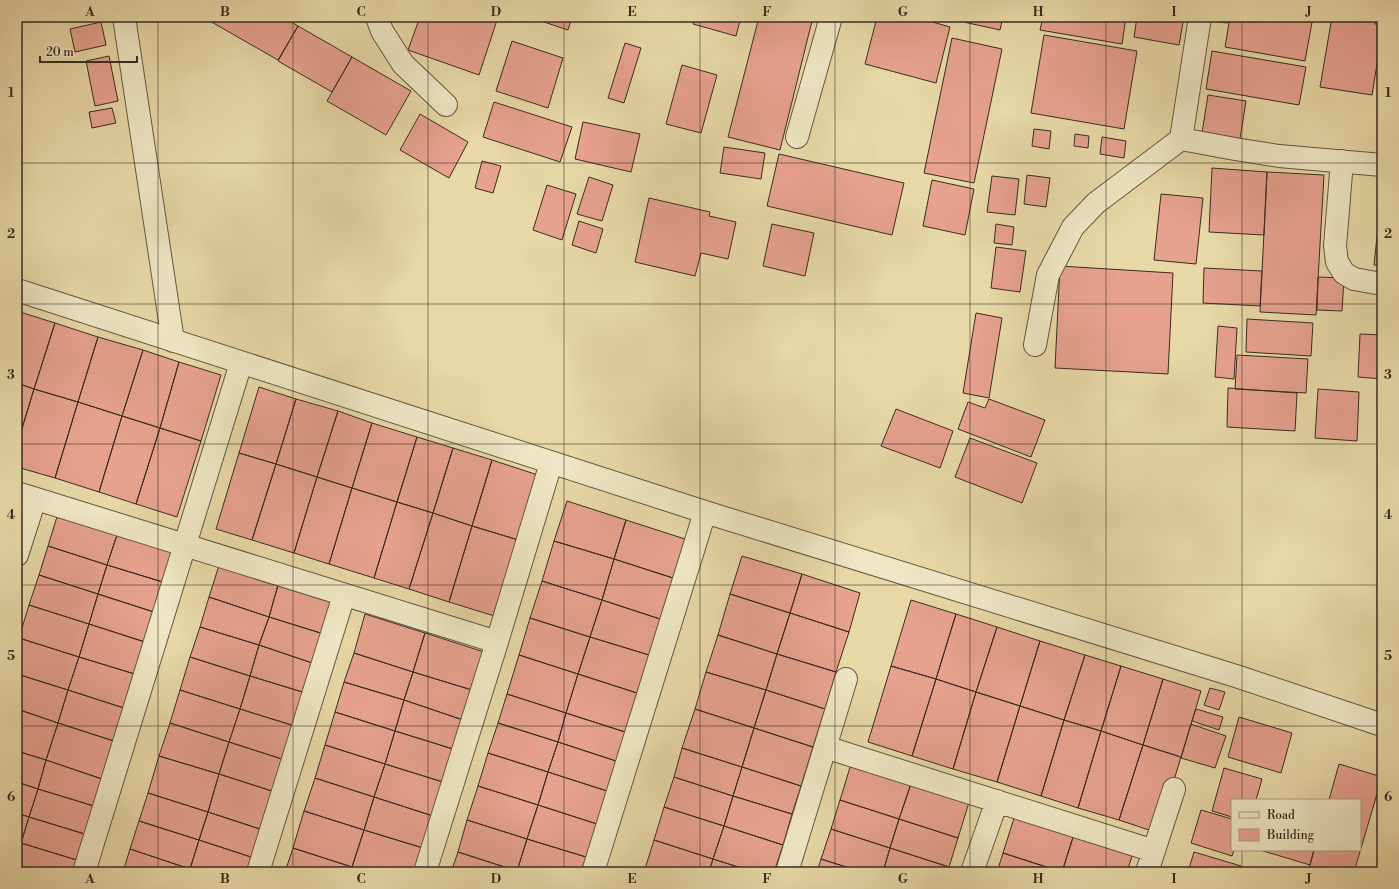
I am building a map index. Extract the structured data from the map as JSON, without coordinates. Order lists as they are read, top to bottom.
{
  "legend": ["Road", "Building"],
  "scale_bar": "20 m",
  "grid": {
    "columns": [
      "A",
      "B",
      "C",
      "D",
      "E",
      "F",
      "G",
      "H",
      "I",
      "J"
    ],
    "rows": [
      "1",
      "2",
      "3",
      "4",
      "5",
      "6"
    ]
  }
}
